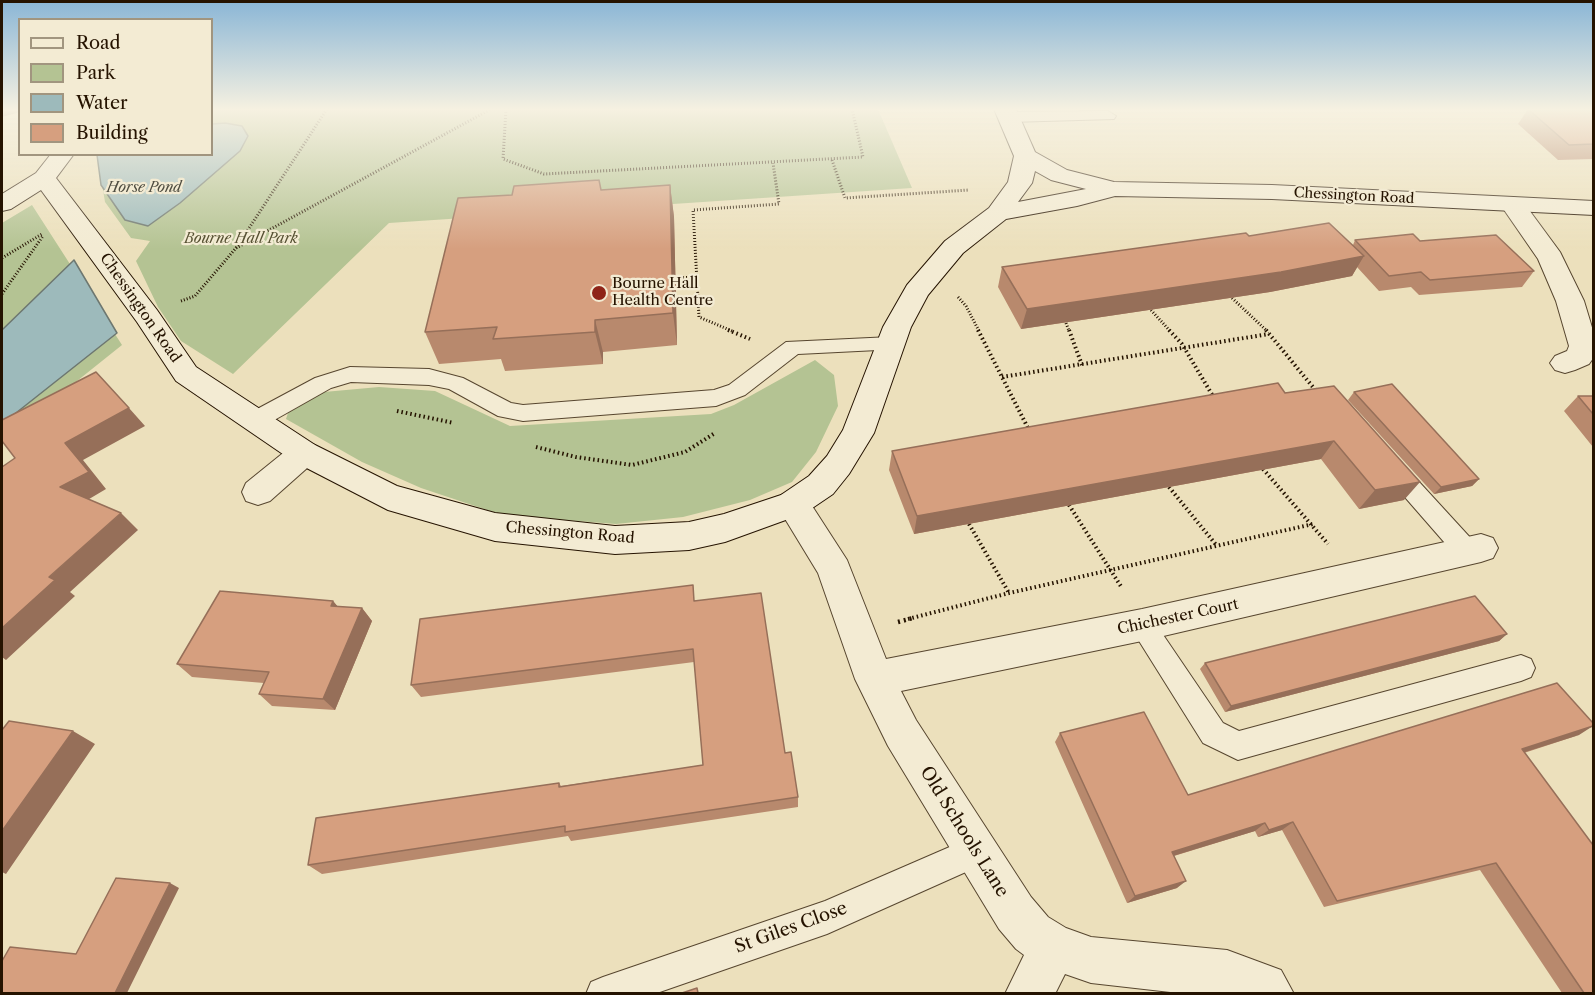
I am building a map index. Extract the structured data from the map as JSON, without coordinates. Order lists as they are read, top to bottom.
{
  "streets": {
    "main road": ["Chessington Road", "Chichester Court", "Old Schools Lane"],
    "lane": ["St Giles Close"]
  },
  "crossings": [
    ["Chessington Road", "Old Schools Lane"],
    ["Chichester Court", "Old Schools Lane"],
    ["Old Schools Lane", "St Giles Close"]
  ],
  "water": ["Horse Pond"],
  "parks": ["Bourne Hall Park"],
  "places": ["Bourne Hall Health Centre"],
  "legend": [
    "Road",
    "Park",
    "Water",
    "Building"
  ]
}
